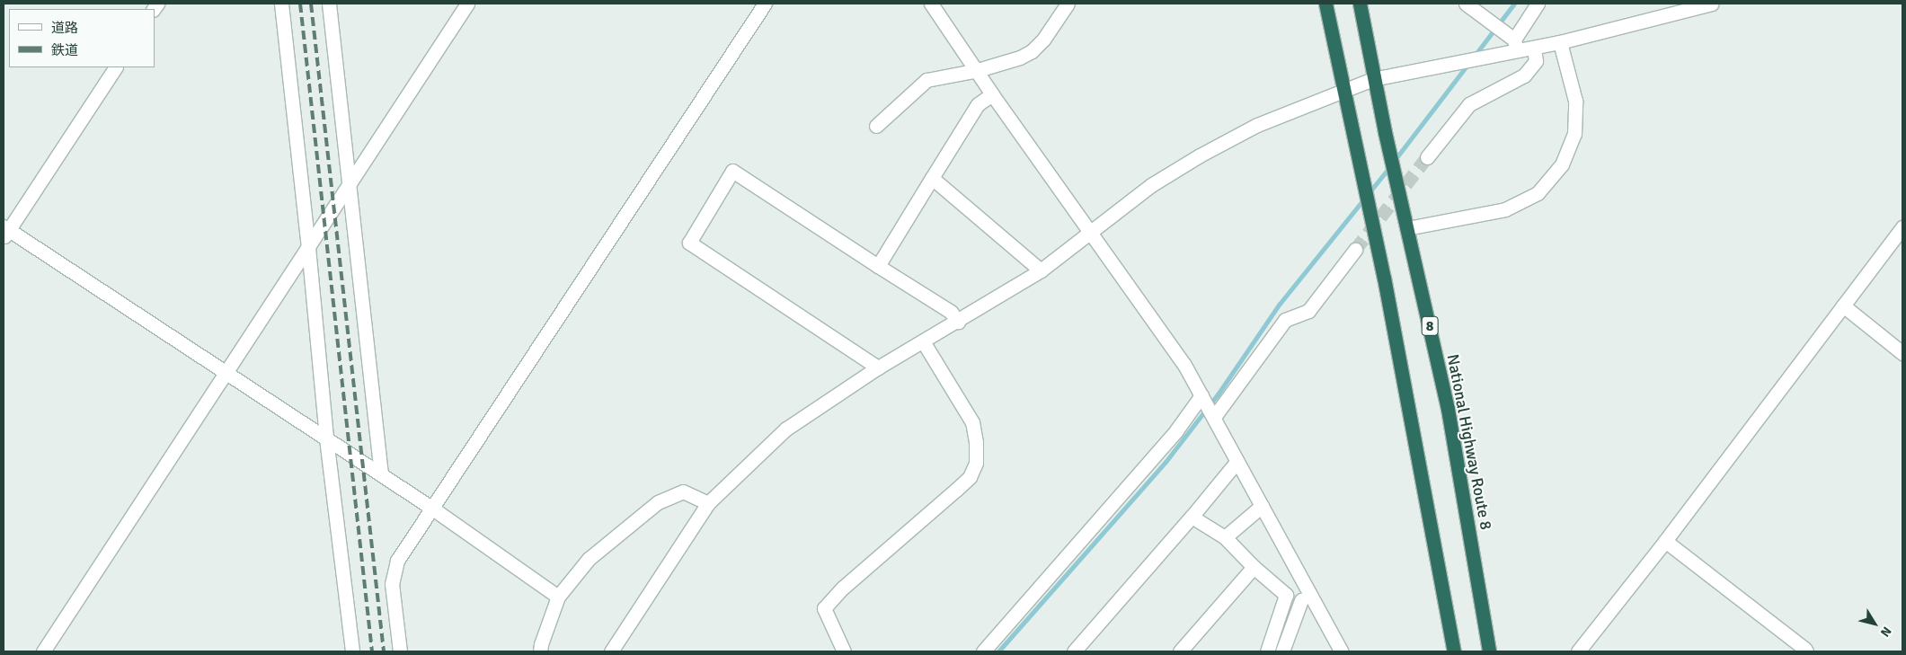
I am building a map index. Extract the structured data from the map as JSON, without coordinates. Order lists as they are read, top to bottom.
{
  "streets": {
    "highway": ["8", "National Highway Route 8"]
  },
  "legend": ["道路", "鉄道"],
  "north": "bottom right"
}
